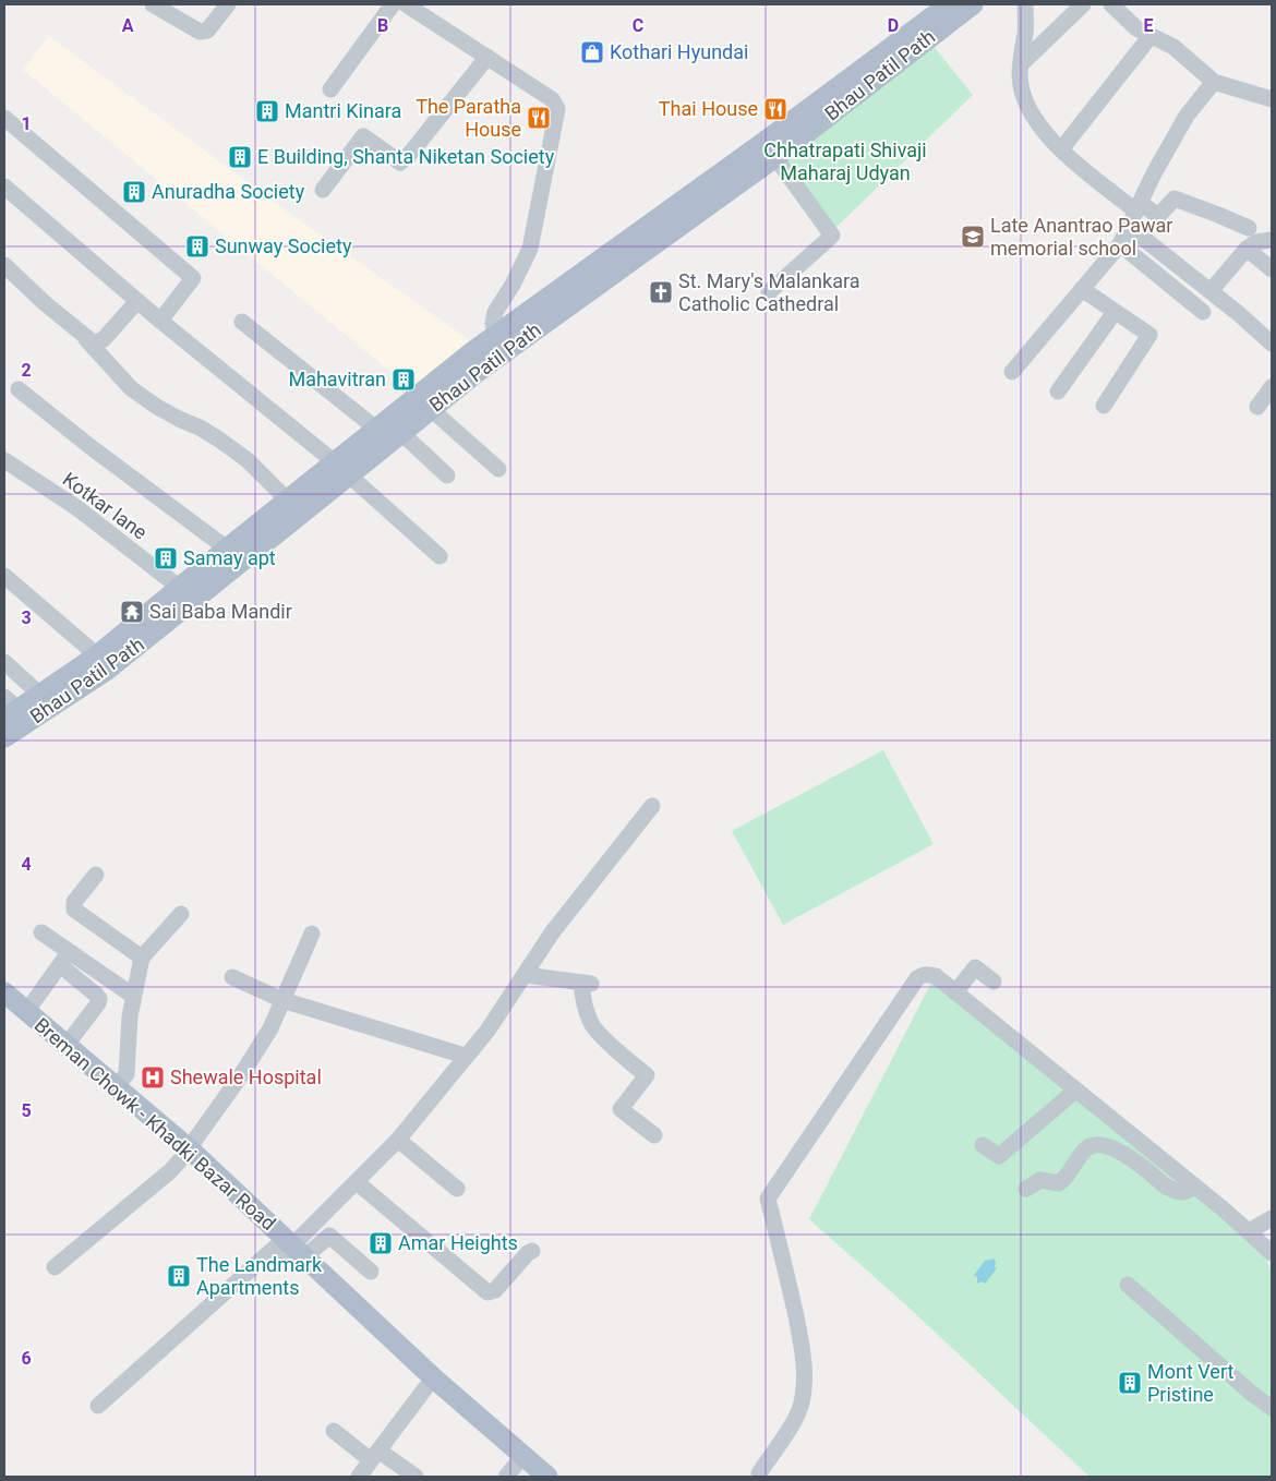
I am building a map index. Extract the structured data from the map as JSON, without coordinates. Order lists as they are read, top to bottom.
{
  "streets": {
    "main road": ["Bhau Patil Path", "Breman Chowk - Khadki Bazar Road"],
    "street": ["Kotkar lane"]
  },
  "crossings": [
    ["Bhau Patil Path", "Kotkar lane"]
  ],
  "parks": ["Chhatrapati Shivaji Maharaj Udyan"],
  "places": {
    "shop": ["Kothari Hyundai"],
    "restaurant": ["Thai House", "The Paratha House"],
    "building": [
      "Mantri Kinara",
      "E Building, Shanta Niketan Society",
      "Anuradha Society",
      "Sunway Society",
      "Mahavitran",
      "Samay apt",
      "Amar Heights",
      "The Landmark Apartments",
      "Mont Vert Pristine"
    ],
    "school or university": ["Late Anantrao Pawar memorial school"],
    "church": ["St. Mary's Malankara Catholic Cathedral"],
    "temple": ["Sai Baba Mandir"],
    "hospital": ["Shewale Hospital"]
  },
  "grid": {
    "columns": [
      "A",
      "B",
      "C",
      "D",
      "E"
    ],
    "rows": [
      "1",
      "2",
      "3",
      "4",
      "5",
      "6"
    ]
  }
}
